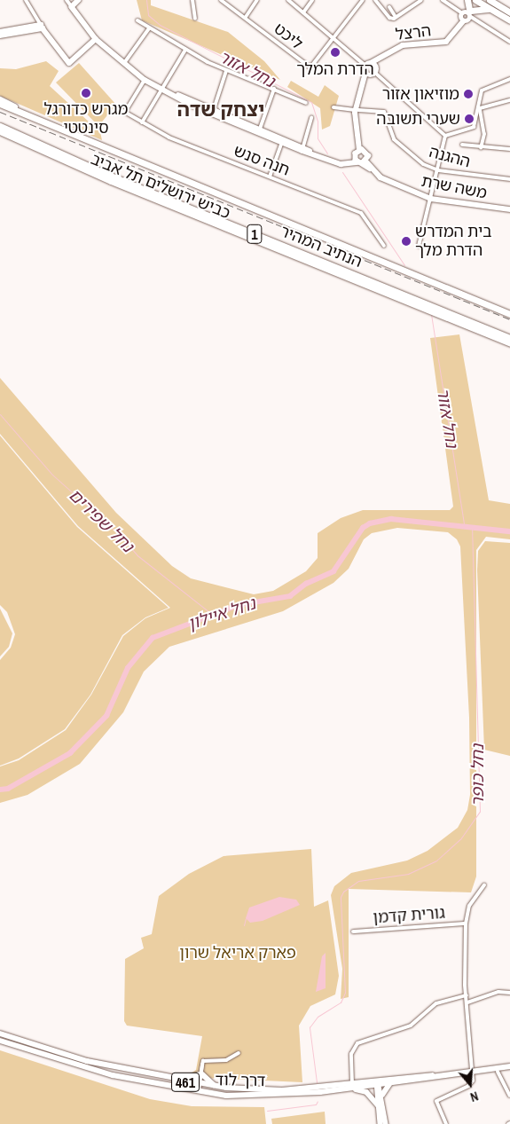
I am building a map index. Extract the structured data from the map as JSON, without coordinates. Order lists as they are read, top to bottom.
{
  "streets": {
    "highway": ["כביש ירושלים תל אביב", "1", "הנתיב המהיר"],
    "main road": ["דרך לוד", "461"],
    "street": [
      "הרצל",
      "ליכט",
      "ההגנה",
      "חנה סנש",
      "משה שרת",
      "גורית קדמן"
    ]
  },
  "crossings": [
    ["דרך לוד", "461"]
  ],
  "districts": ["יצחק שדה"],
  "water": [
    "נחל אזור",
    "נחל שפירים",
    "נחל איילון",
    "נחל כופר"
  ],
  "parks": ["פארק אריאל שרון"],
  "places": [
    "הדרת המלך",
    "מגרש כדורגל סינטטי",
    "מוזיאון אזור",
    "שערי תשובה",
    "בית המדרש הדרת מלך"
  ],
  "north": "bottom"
}
